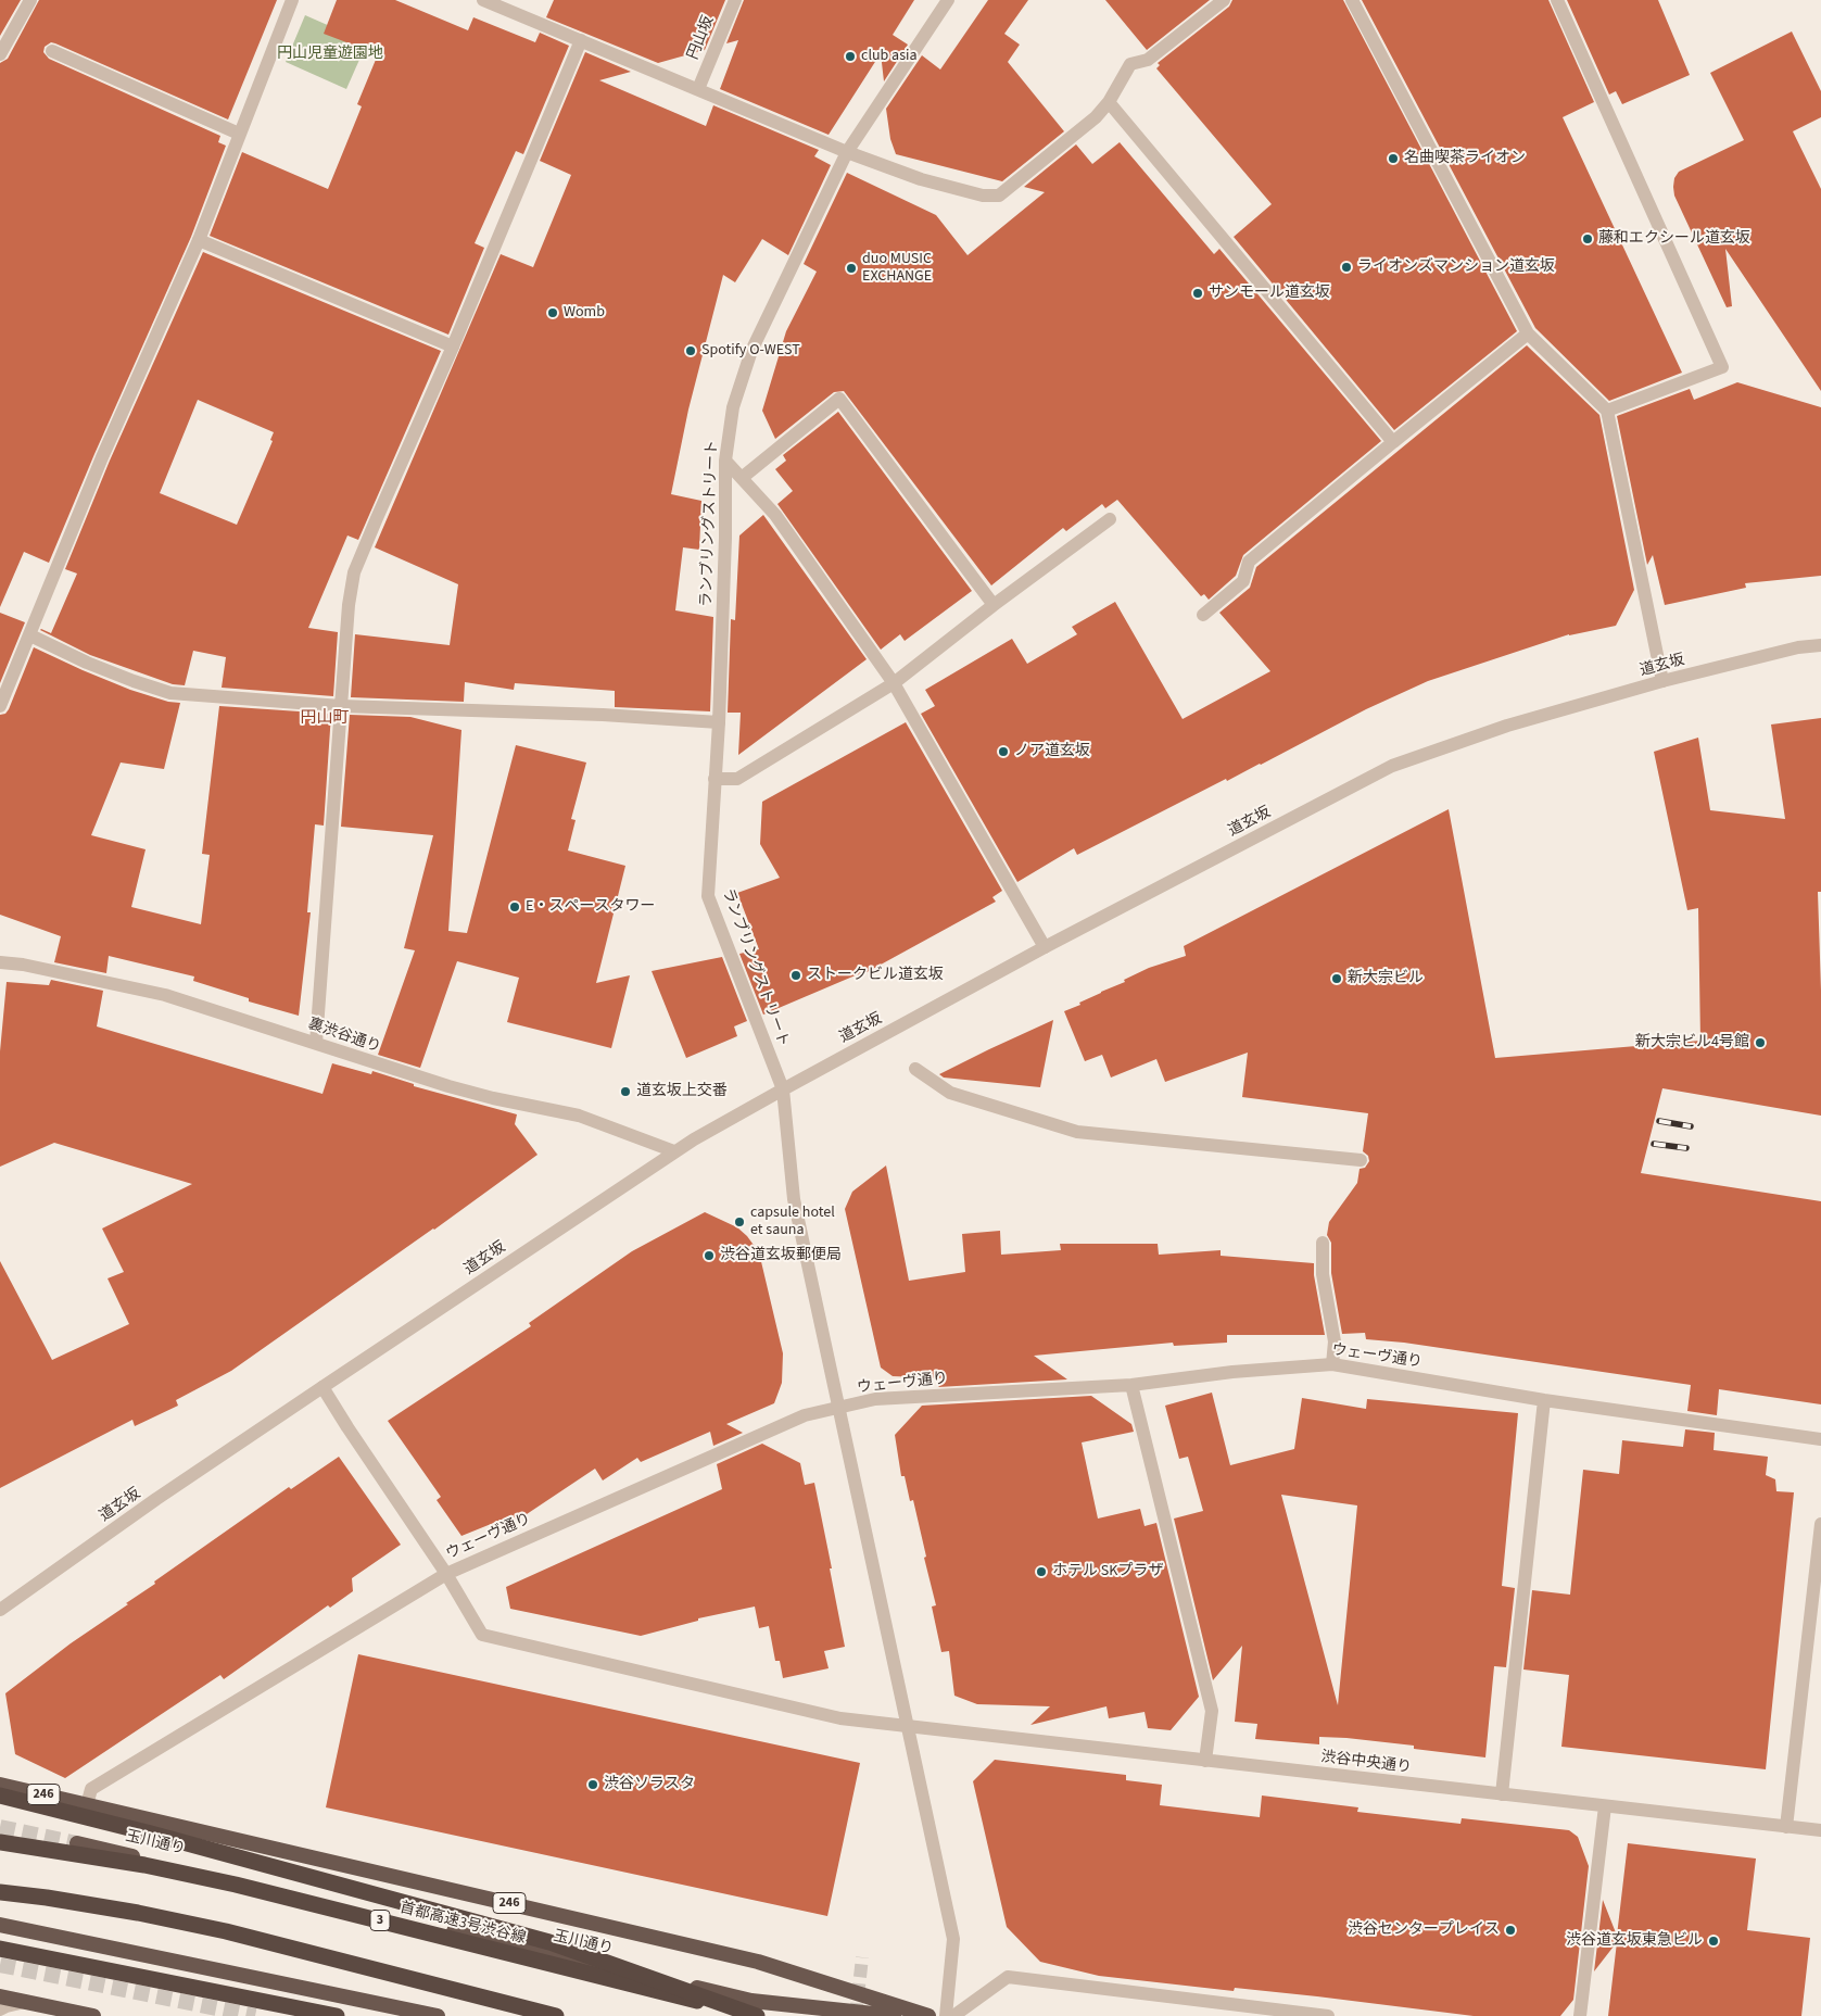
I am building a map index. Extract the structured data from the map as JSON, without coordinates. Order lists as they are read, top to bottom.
{
  "streets": {
    "highway": [
      "246",
      "玉川通り",
      "3",
      "首都高速3号渋谷線"
    ],
    "street": [
      "円山坂",
      "ランブリングストリート",
      "道玄坂",
      "裏渋谷通り",
      "ウェーヴ通り",
      "渋谷中央通り"
    ]
  },
  "crossings": [
    ["ランブリングストリート", "道玄坂"],
    ["ランブリングストリート", "ウェーヴ通り"],
    ["ランブリングストリート", "渋谷中央通り"],
    ["道玄坂", "裏渋谷通り"],
    ["道玄坂", "渋谷中央通り"],
    ["ウェーヴ通り", "渋谷中央通り"],
    ["ウェーヴ通り", "246"]
  ],
  "districts": ["円山町"],
  "parks": ["円山児童遊園地"],
  "places": [
    "club asia",
    "名曲喫茶ライオン",
    "藤和エクシール道玄坂",
    "ライオンズマンション道玄坂",
    "duo MUSIC EXCHANGE",
    "サンモール道玄坂",
    "Womb",
    "Spotify O-WEST",
    "ノア道玄坂",
    "E・スペースタワー",
    "ストークビル道玄坂",
    "新大宗ビル",
    "新大宗ビル4号館",
    "道玄坂上交番",
    "capsule hotel et sauna",
    "渋谷道玄坂郵便局",
    "ホテル SKプラザ",
    "渋谷ソラスタ",
    "渋谷センタープレイス",
    "渋谷道玄坂東急ビル"
  ]
}
